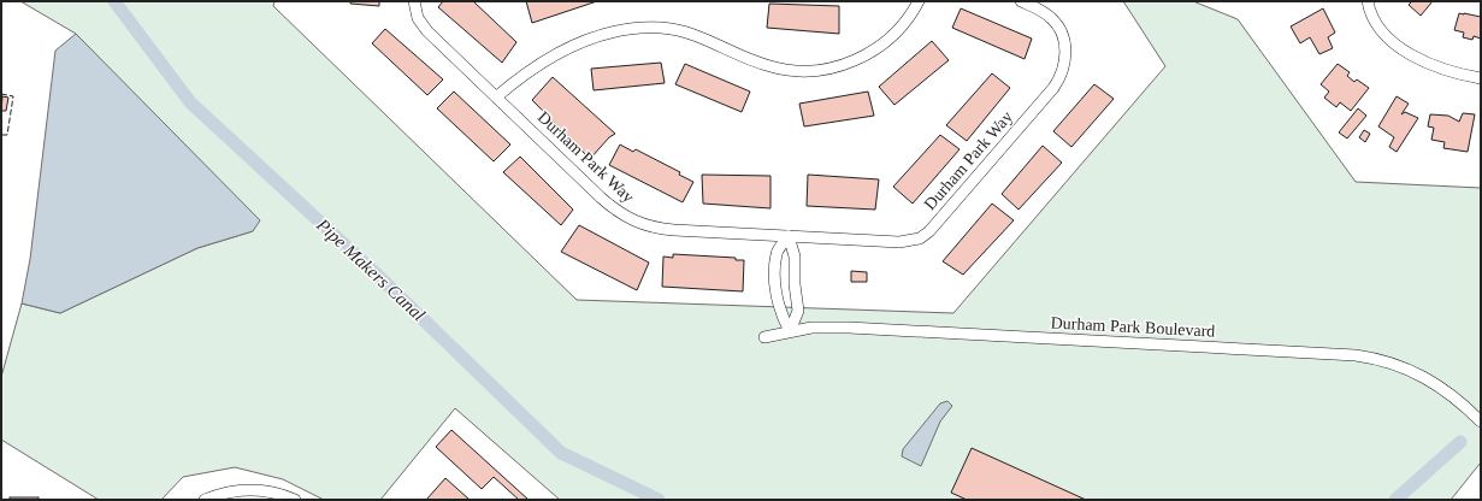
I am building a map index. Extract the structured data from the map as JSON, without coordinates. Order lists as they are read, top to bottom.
{
  "streets": {
    "street": ["Durham Park Way", "Durham Park Boulevard"]
  },
  "water": ["Pipe Makers Canal"]
}
